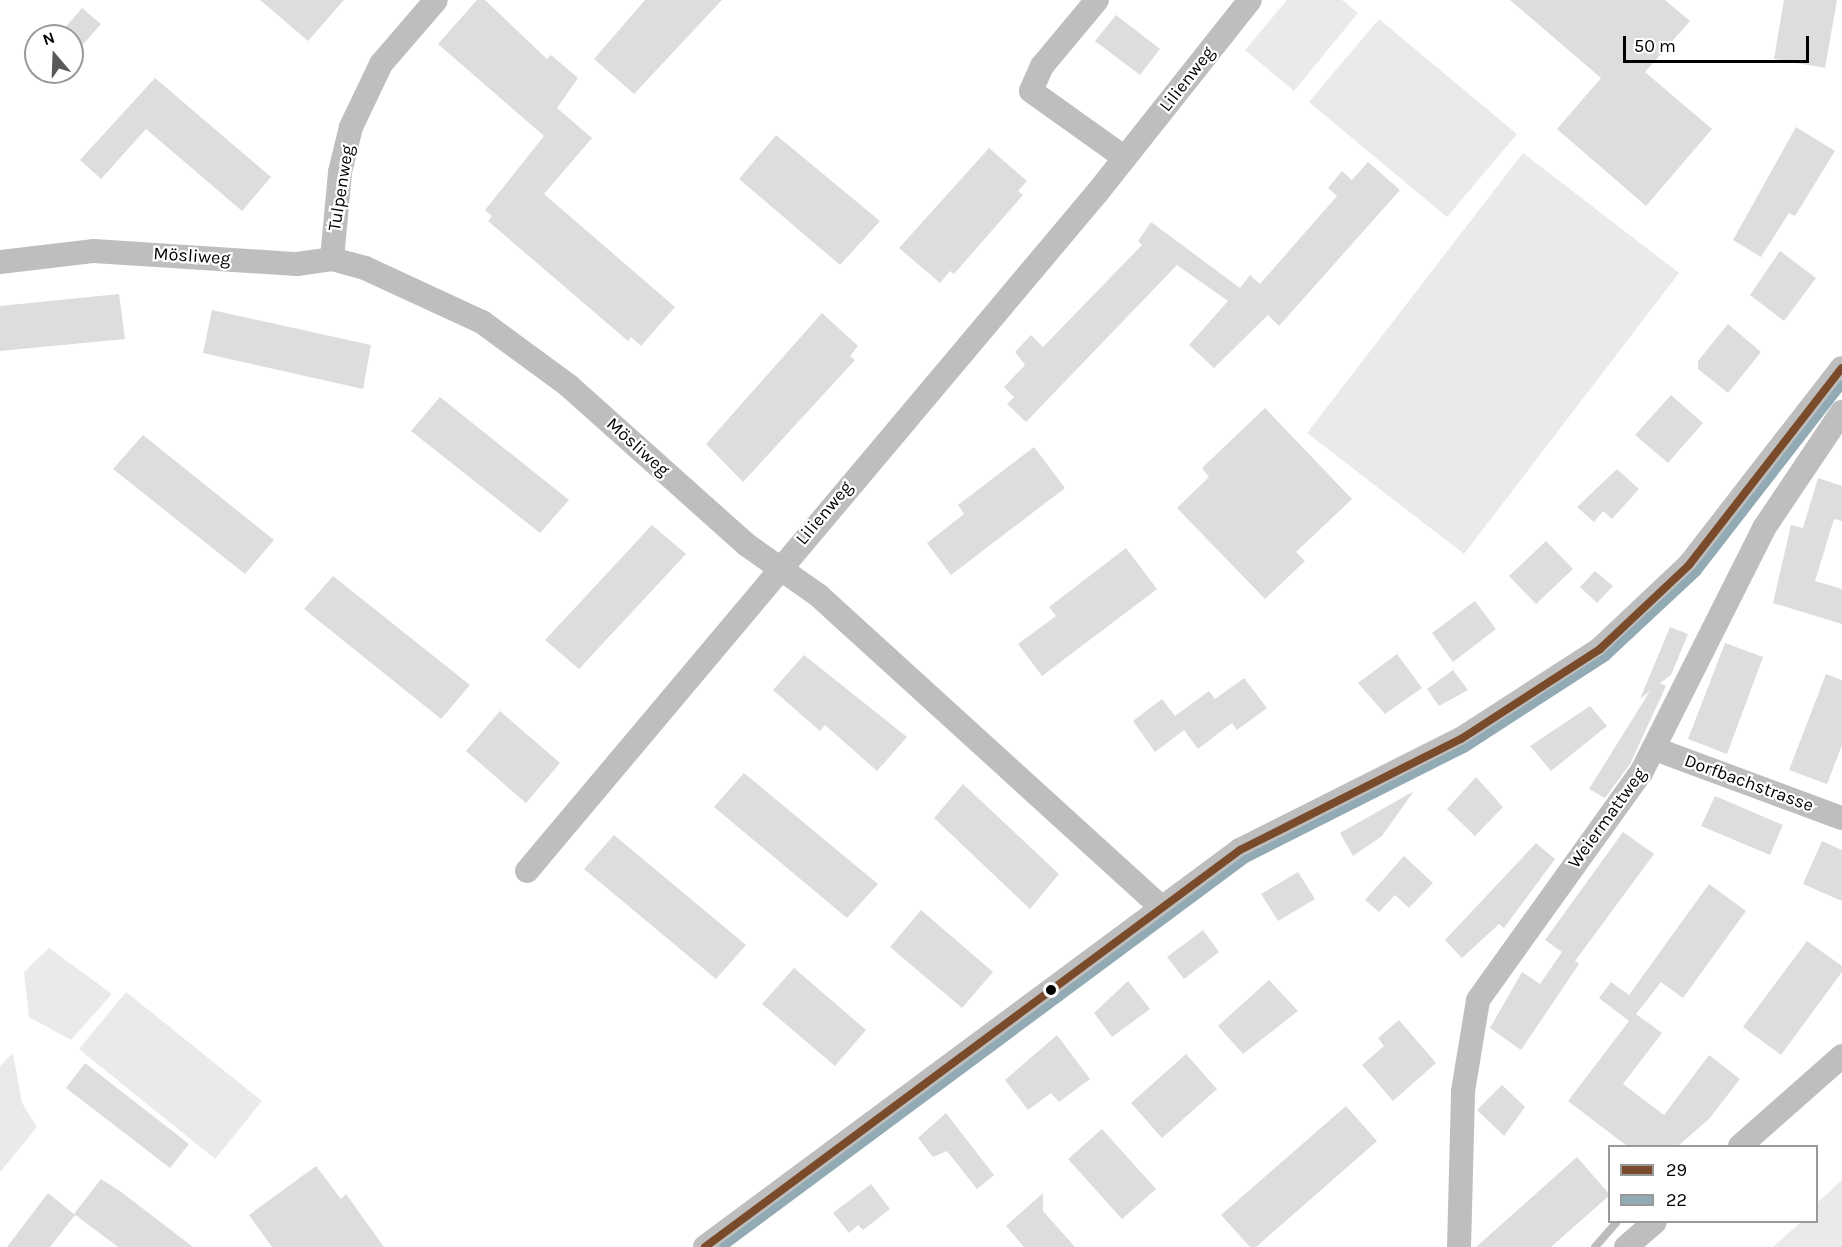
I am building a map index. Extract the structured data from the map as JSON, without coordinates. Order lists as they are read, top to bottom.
{
  "streets": {
    "street": [
      "Lilienweg",
      "Tulpenweg",
      "Mösliweg",
      "Dorfbachstrasse",
      "Weiermattweg"
    ]
  },
  "crossings": [
    ["Lilienweg", "Mösliweg"],
    ["Tulpenweg", "Mösliweg"],
    ["Dorfbachstrasse", "Weiermattweg"]
  ],
  "lines": ["transit line 29", "transit line 22"],
  "legend": ["29", "22"],
  "scale_bar": "50 m",
  "north": "top"
}
